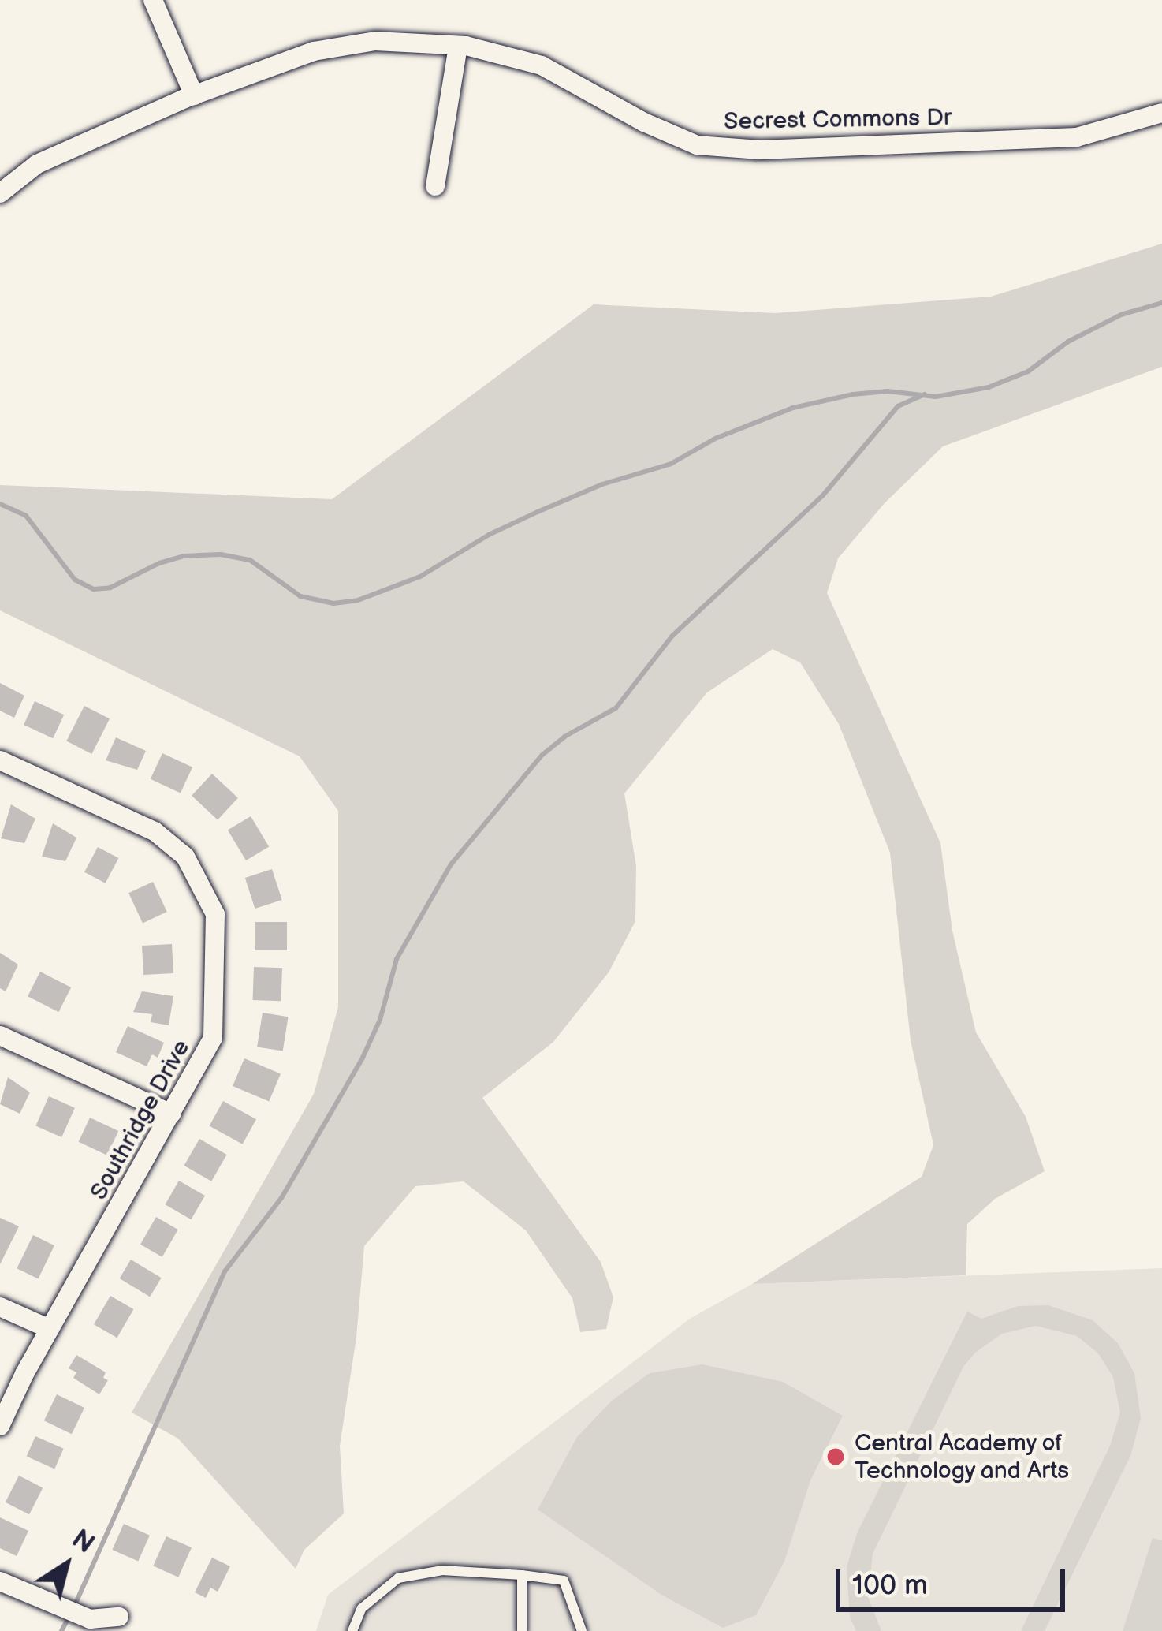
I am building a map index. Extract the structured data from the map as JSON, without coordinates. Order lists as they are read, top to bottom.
{
  "streets": {
    "street": ["Secrest Commons Dr", "Southridge Drive"]
  },
  "places": ["Central Academy of Technology and Arts"],
  "scale_bar": "100 m",
  "north": "top right"
}
